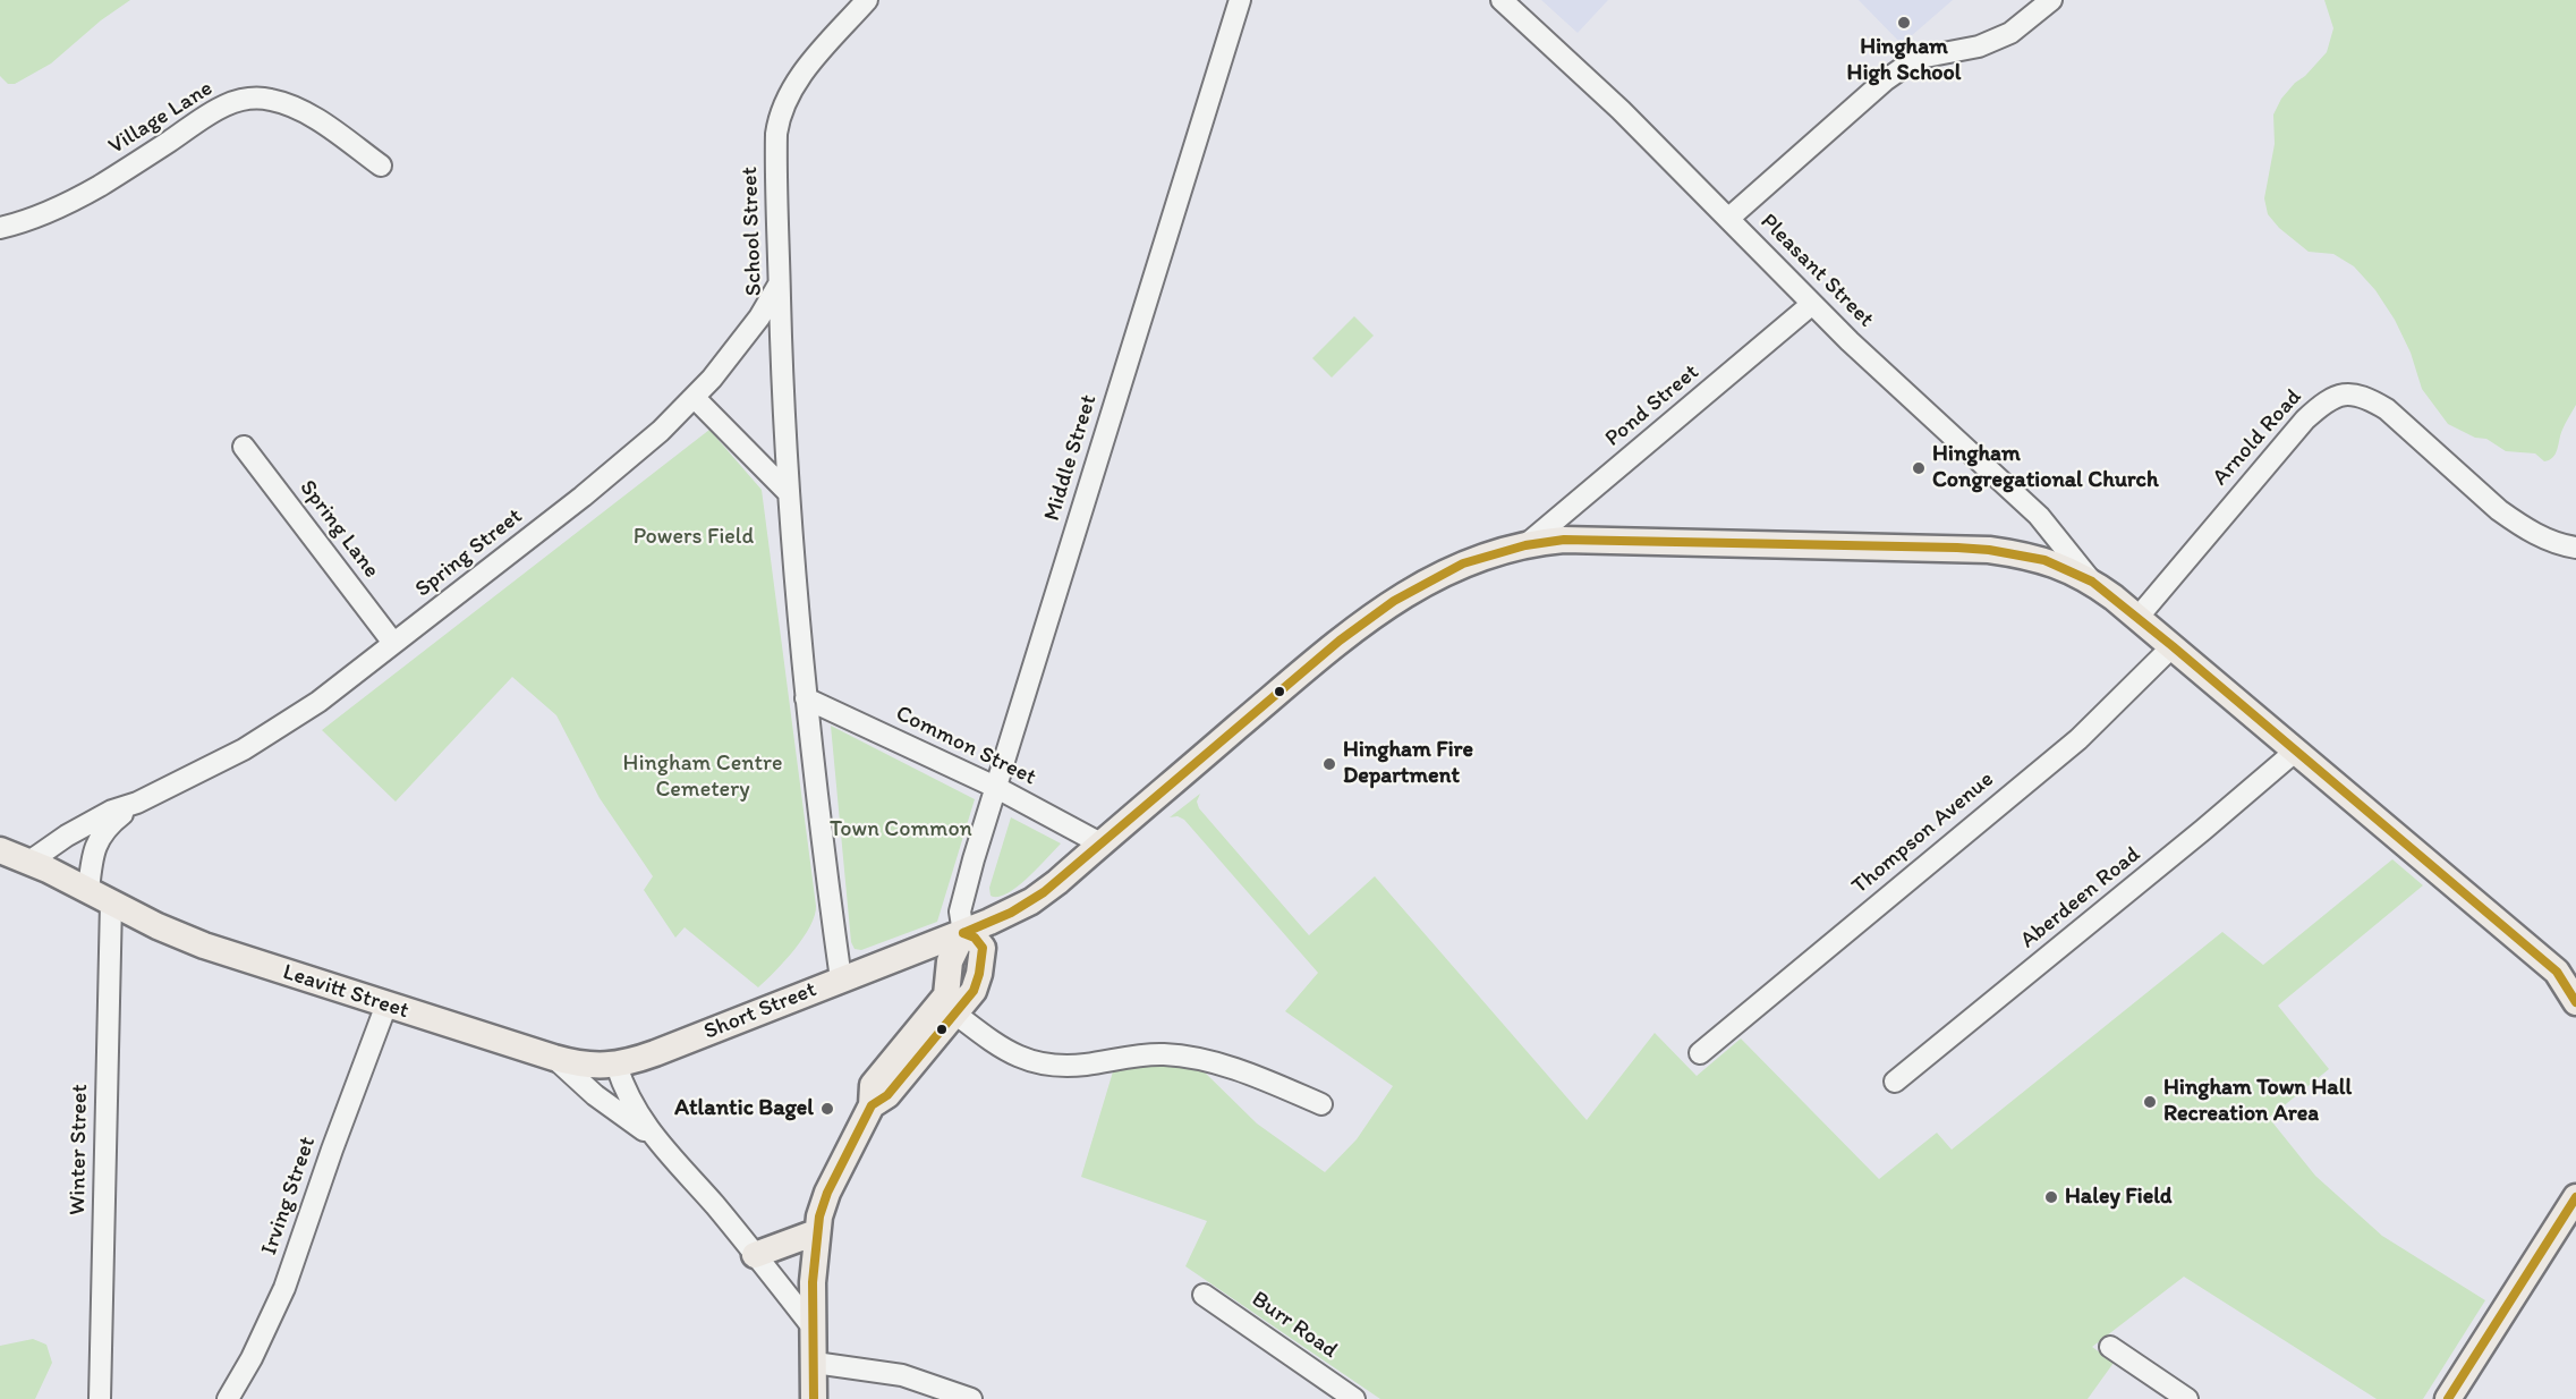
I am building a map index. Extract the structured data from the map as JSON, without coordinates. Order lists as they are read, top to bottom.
{
  "streets": {
    "main road": ["Leavitt Street", "Short Street"],
    "street": [
      "Village Lane",
      "School Street",
      "Pleasant Street",
      "Pond Street",
      "Arnold Road",
      "Middle Street",
      "Spring Lane",
      "Spring Street",
      "Common Street",
      "Thompson Avenue",
      "Aberdeen Road",
      "Winter Street",
      "Irving Street",
      "Burr Road"
    ]
  },
  "crossings": [
    ["School Street", "Spring Street"],
    ["School Street", "Common Street"],
    ["School Street", "Short Street"],
    ["Pleasant Street", "Pond Street"],
    ["Pleasant Street", "Short Street"],
    ["Pond Street", "Short Street"],
    ["Arnold Road", "Short Street"],
    ["Middle Street", "Common Street"],
    ["Middle Street", "Short Street"],
    ["Spring Lane", "Spring Street"],
    ["Spring Street", "Leavitt Street"],
    ["Spring Street", "Winter Street"],
    ["Common Street", "Short Street"],
    ["Thompson Avenue", "Short Street"],
    ["Aberdeen Road", "Short Street"],
    ["Leavitt Street", "Short Street"],
    ["Leavitt Street", "Winter Street"],
    ["Leavitt Street", "Irving Street"]
  ],
  "parks": ["Powers Field", "Hingham Centre Cemetery", "Town Common"],
  "places": [
    "Hingham High School",
    "Hingham Congregational Church",
    "Hingham Fire Department",
    "Hingham Town Hall Recreation Area",
    "Atlantic Bagel",
    "Haley Field"
  ]
}
